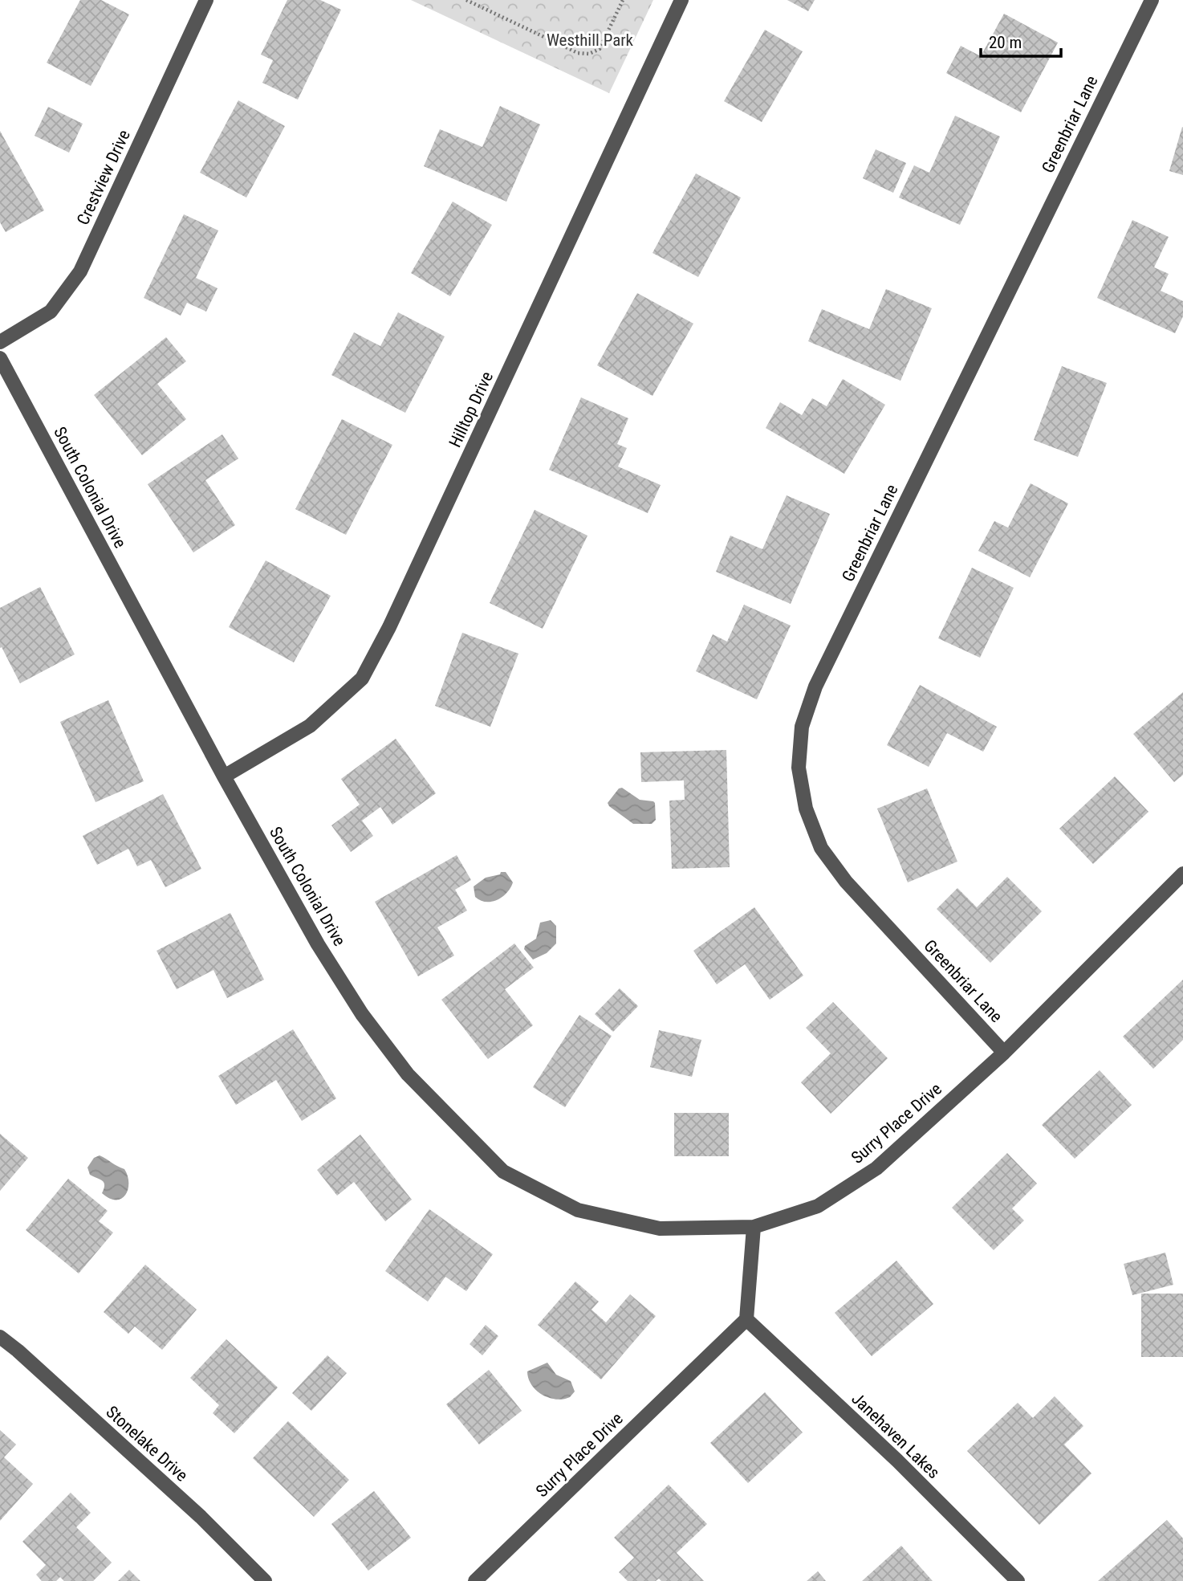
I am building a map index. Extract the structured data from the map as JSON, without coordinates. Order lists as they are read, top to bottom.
{
  "streets": {
    "street": [
      "Greenbriar Lane",
      "Crestview Drive",
      "Hilltop Drive",
      "South Colonial Drive",
      "Surry Place Drive",
      "Janehaven Lakes",
      "Stonelake Drive"
    ]
  },
  "crossings": [
    ["Greenbriar Lane", "Surry Place Drive"],
    ["Hilltop Drive", "South Colonial Drive"],
    ["South Colonial Drive", "Surry Place Drive"],
    ["Surry Place Drive", "Janehaven Lakes"]
  ],
  "parks": ["Westhill Park"],
  "scale_bar": "20 m"
}
